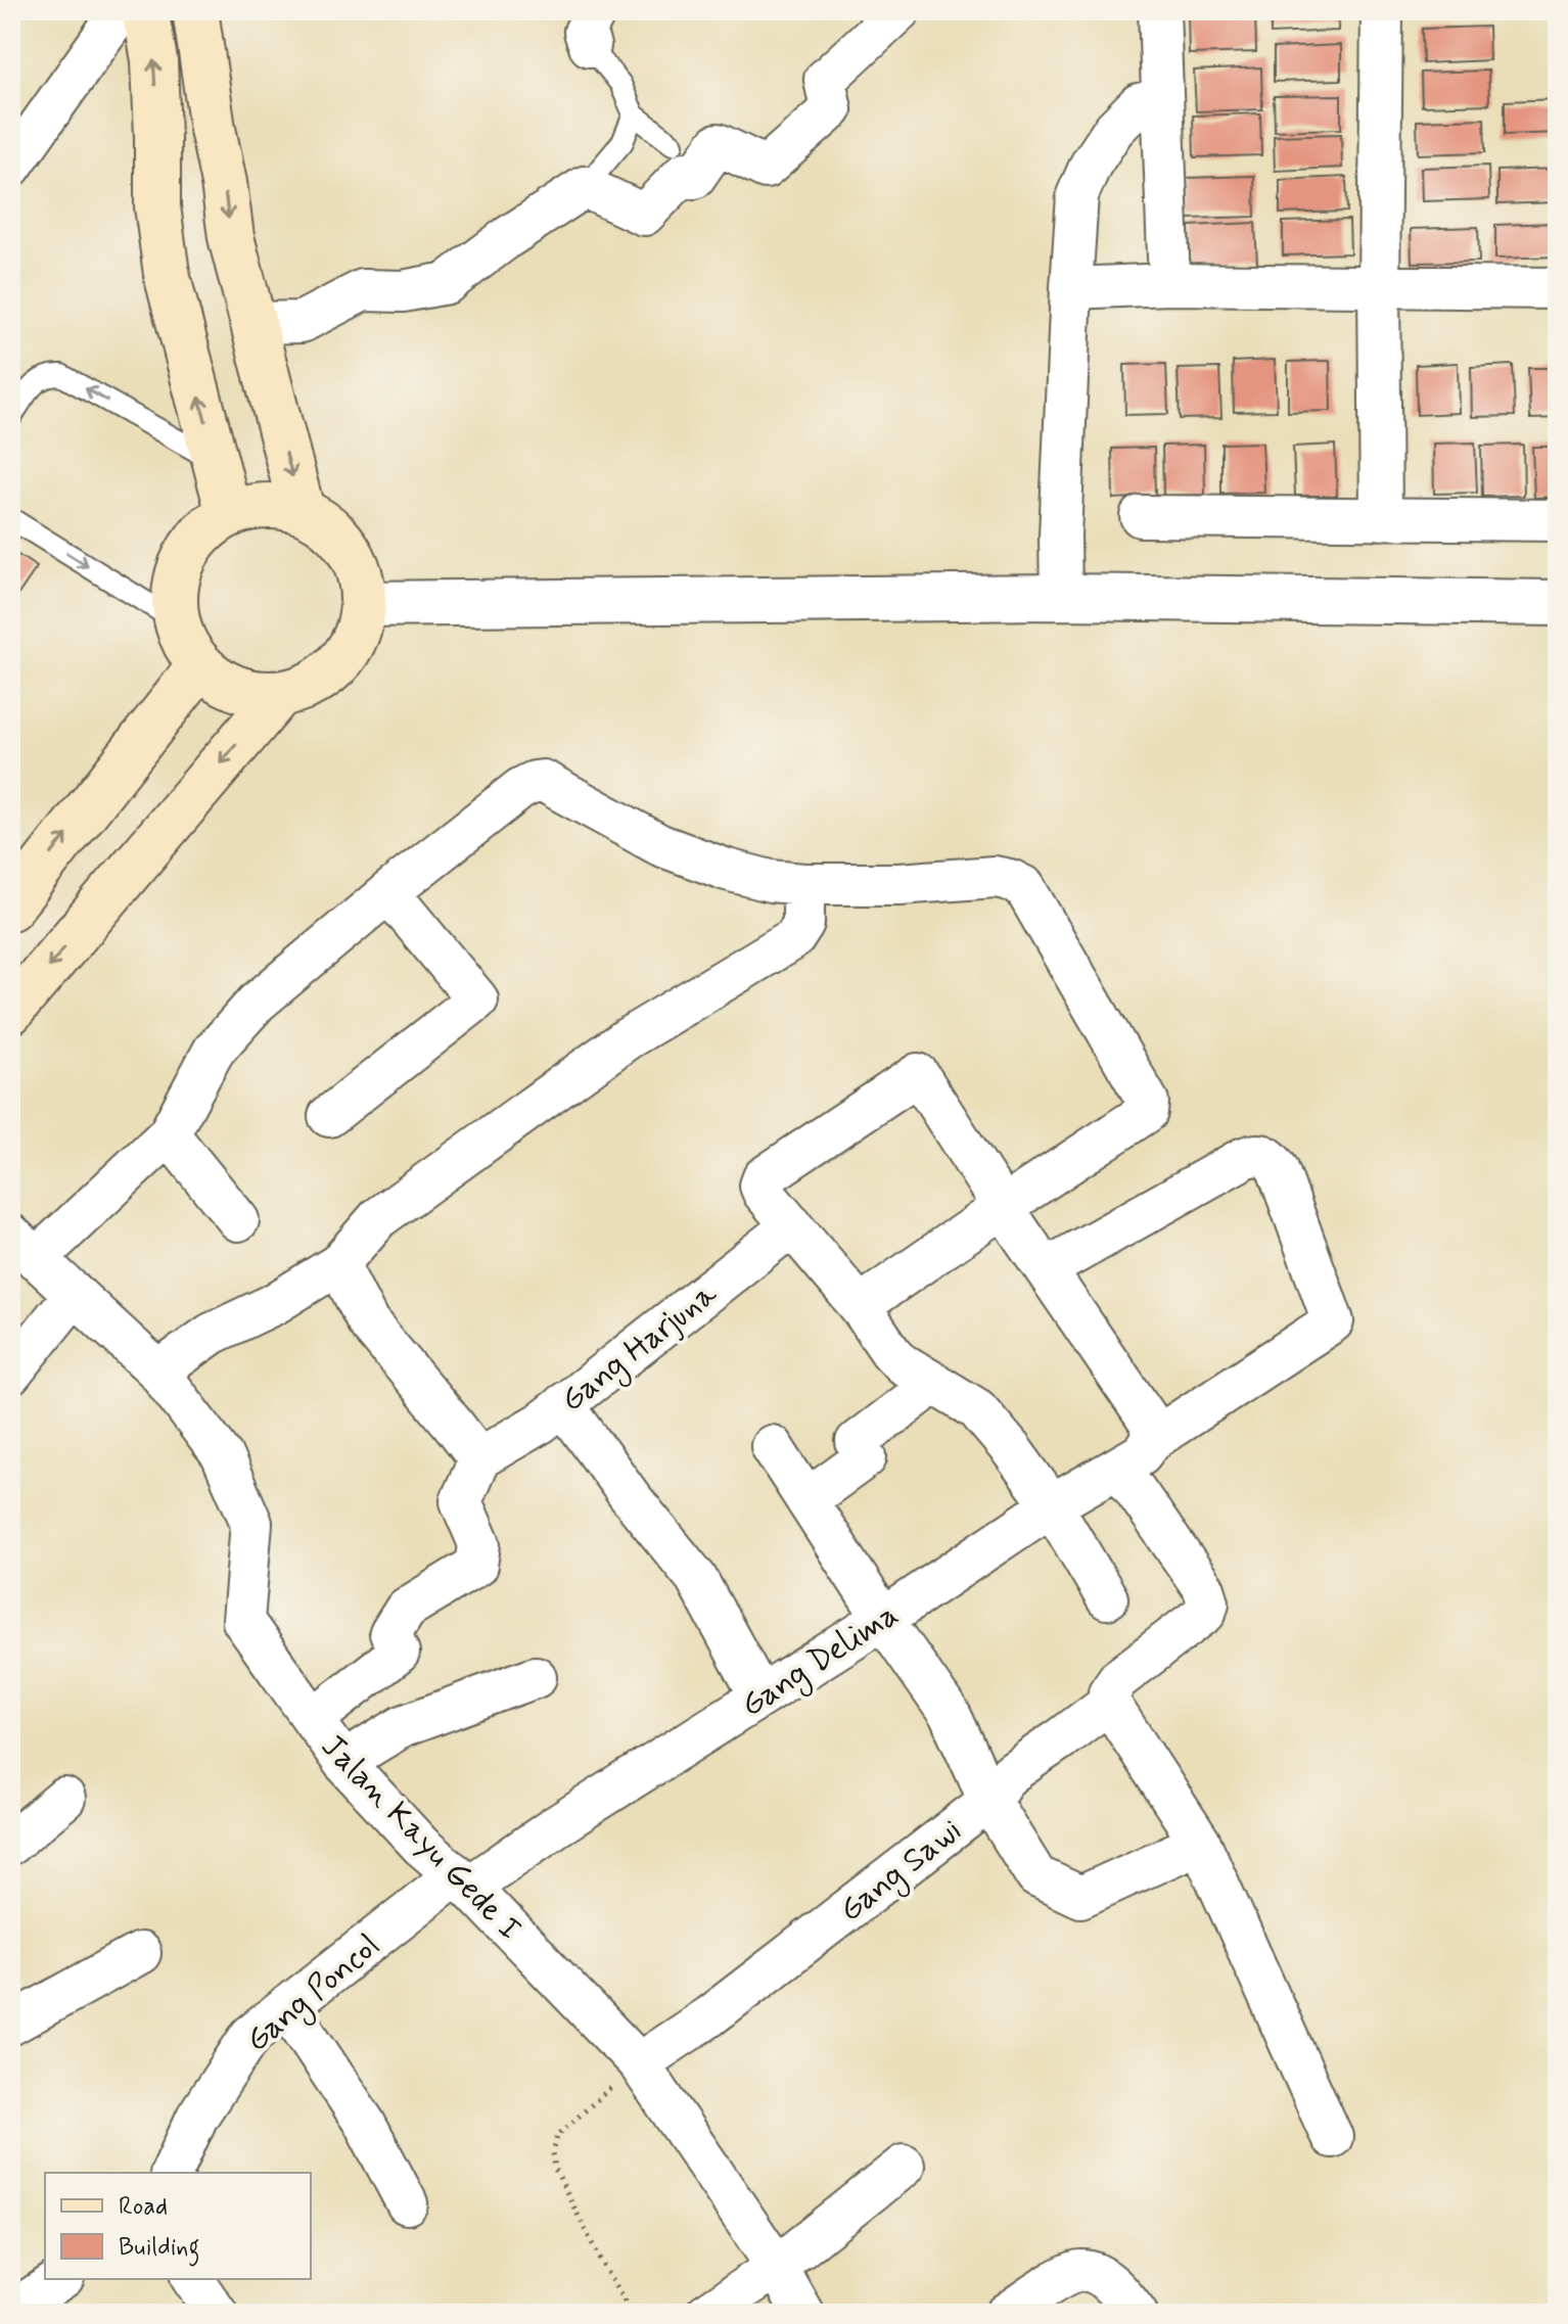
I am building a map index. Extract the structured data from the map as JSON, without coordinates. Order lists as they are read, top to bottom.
{
  "streets": {
    "street": [
      "Gang Harjuna",
      "Gang Delima",
      "Jalan Kayu Gede I",
      "Gang Sawi",
      "Gang Poncol"
    ]
  },
  "crossings": [
    ["Gang Delima", "Jalan Kayu Gede I"],
    ["Gang Delima", "Gang Sawi"],
    ["Gang Delima", "Gang Poncol"],
    ["Jalan Kayu Gede I", "Gang Sawi"],
    ["Jalan Kayu Gede I", "Gang Poncol"]
  ],
  "legend": ["Road", "Building"]
}
